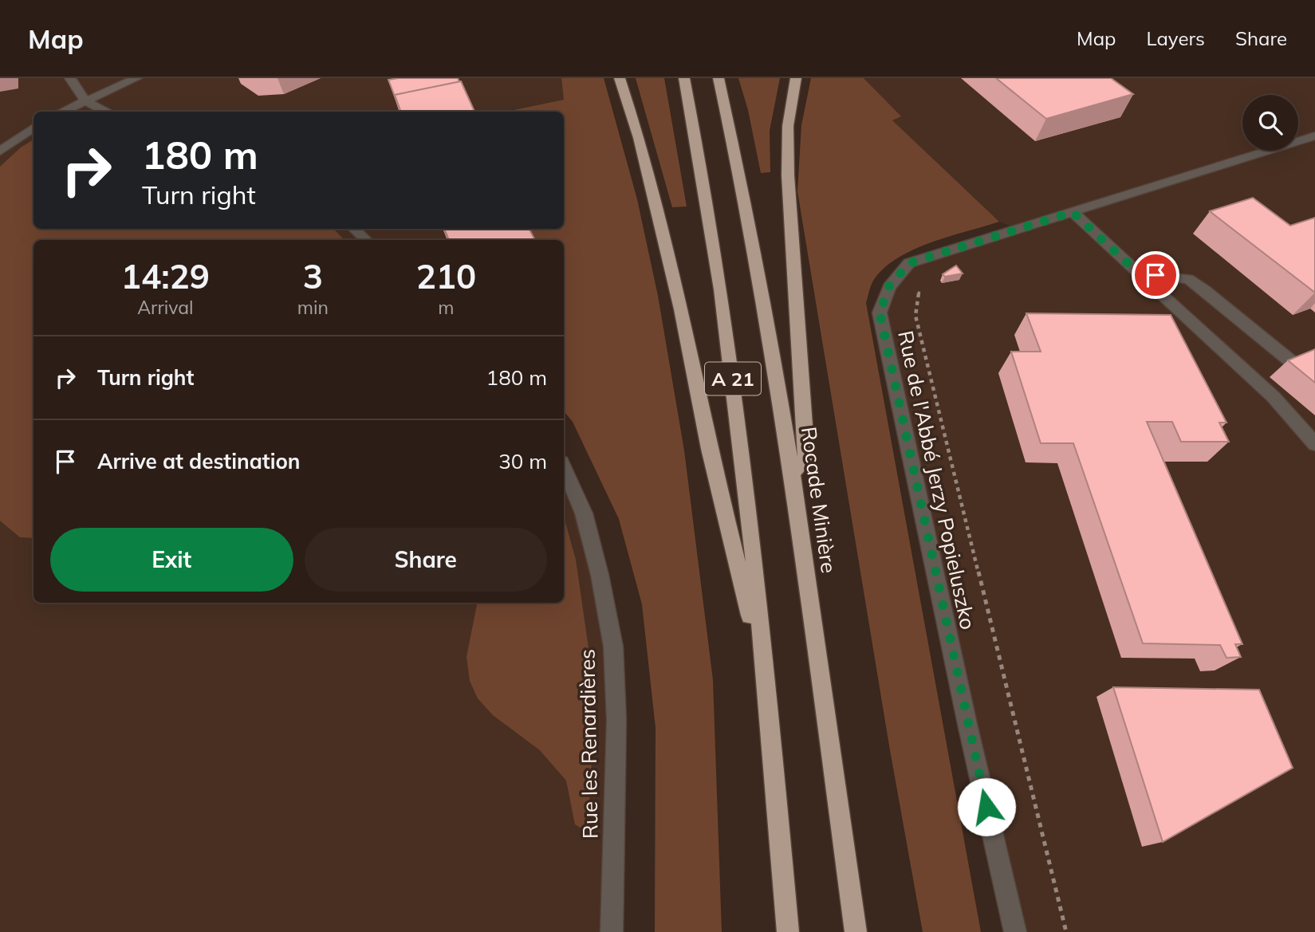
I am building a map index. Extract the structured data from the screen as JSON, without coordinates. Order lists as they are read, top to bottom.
{
  "streets": {
    "highway": ["A 21", "Rocade Minière"],
    "street": ["Rue de l'Abbé Jerzy Popieluszko", "Rue les Renardières"]
  },
  "page": {
    "header": "Map",
    "nav": ["Map", "Layers", "Share"],
    "turn": ["180 m", "Turn right"],
    "eta": [
      "14:29",
      "Arrival",
      "3",
      "min",
      "210",
      "m"
    ],
    "list": [
      {
        "name": "Turn right",
        "value": "180 m"
      },
      {
        "name": "Arrive at destination",
        "value": "30 m"
      }
    ],
    "buttons": ["Exit", "Share"]
  }
}
